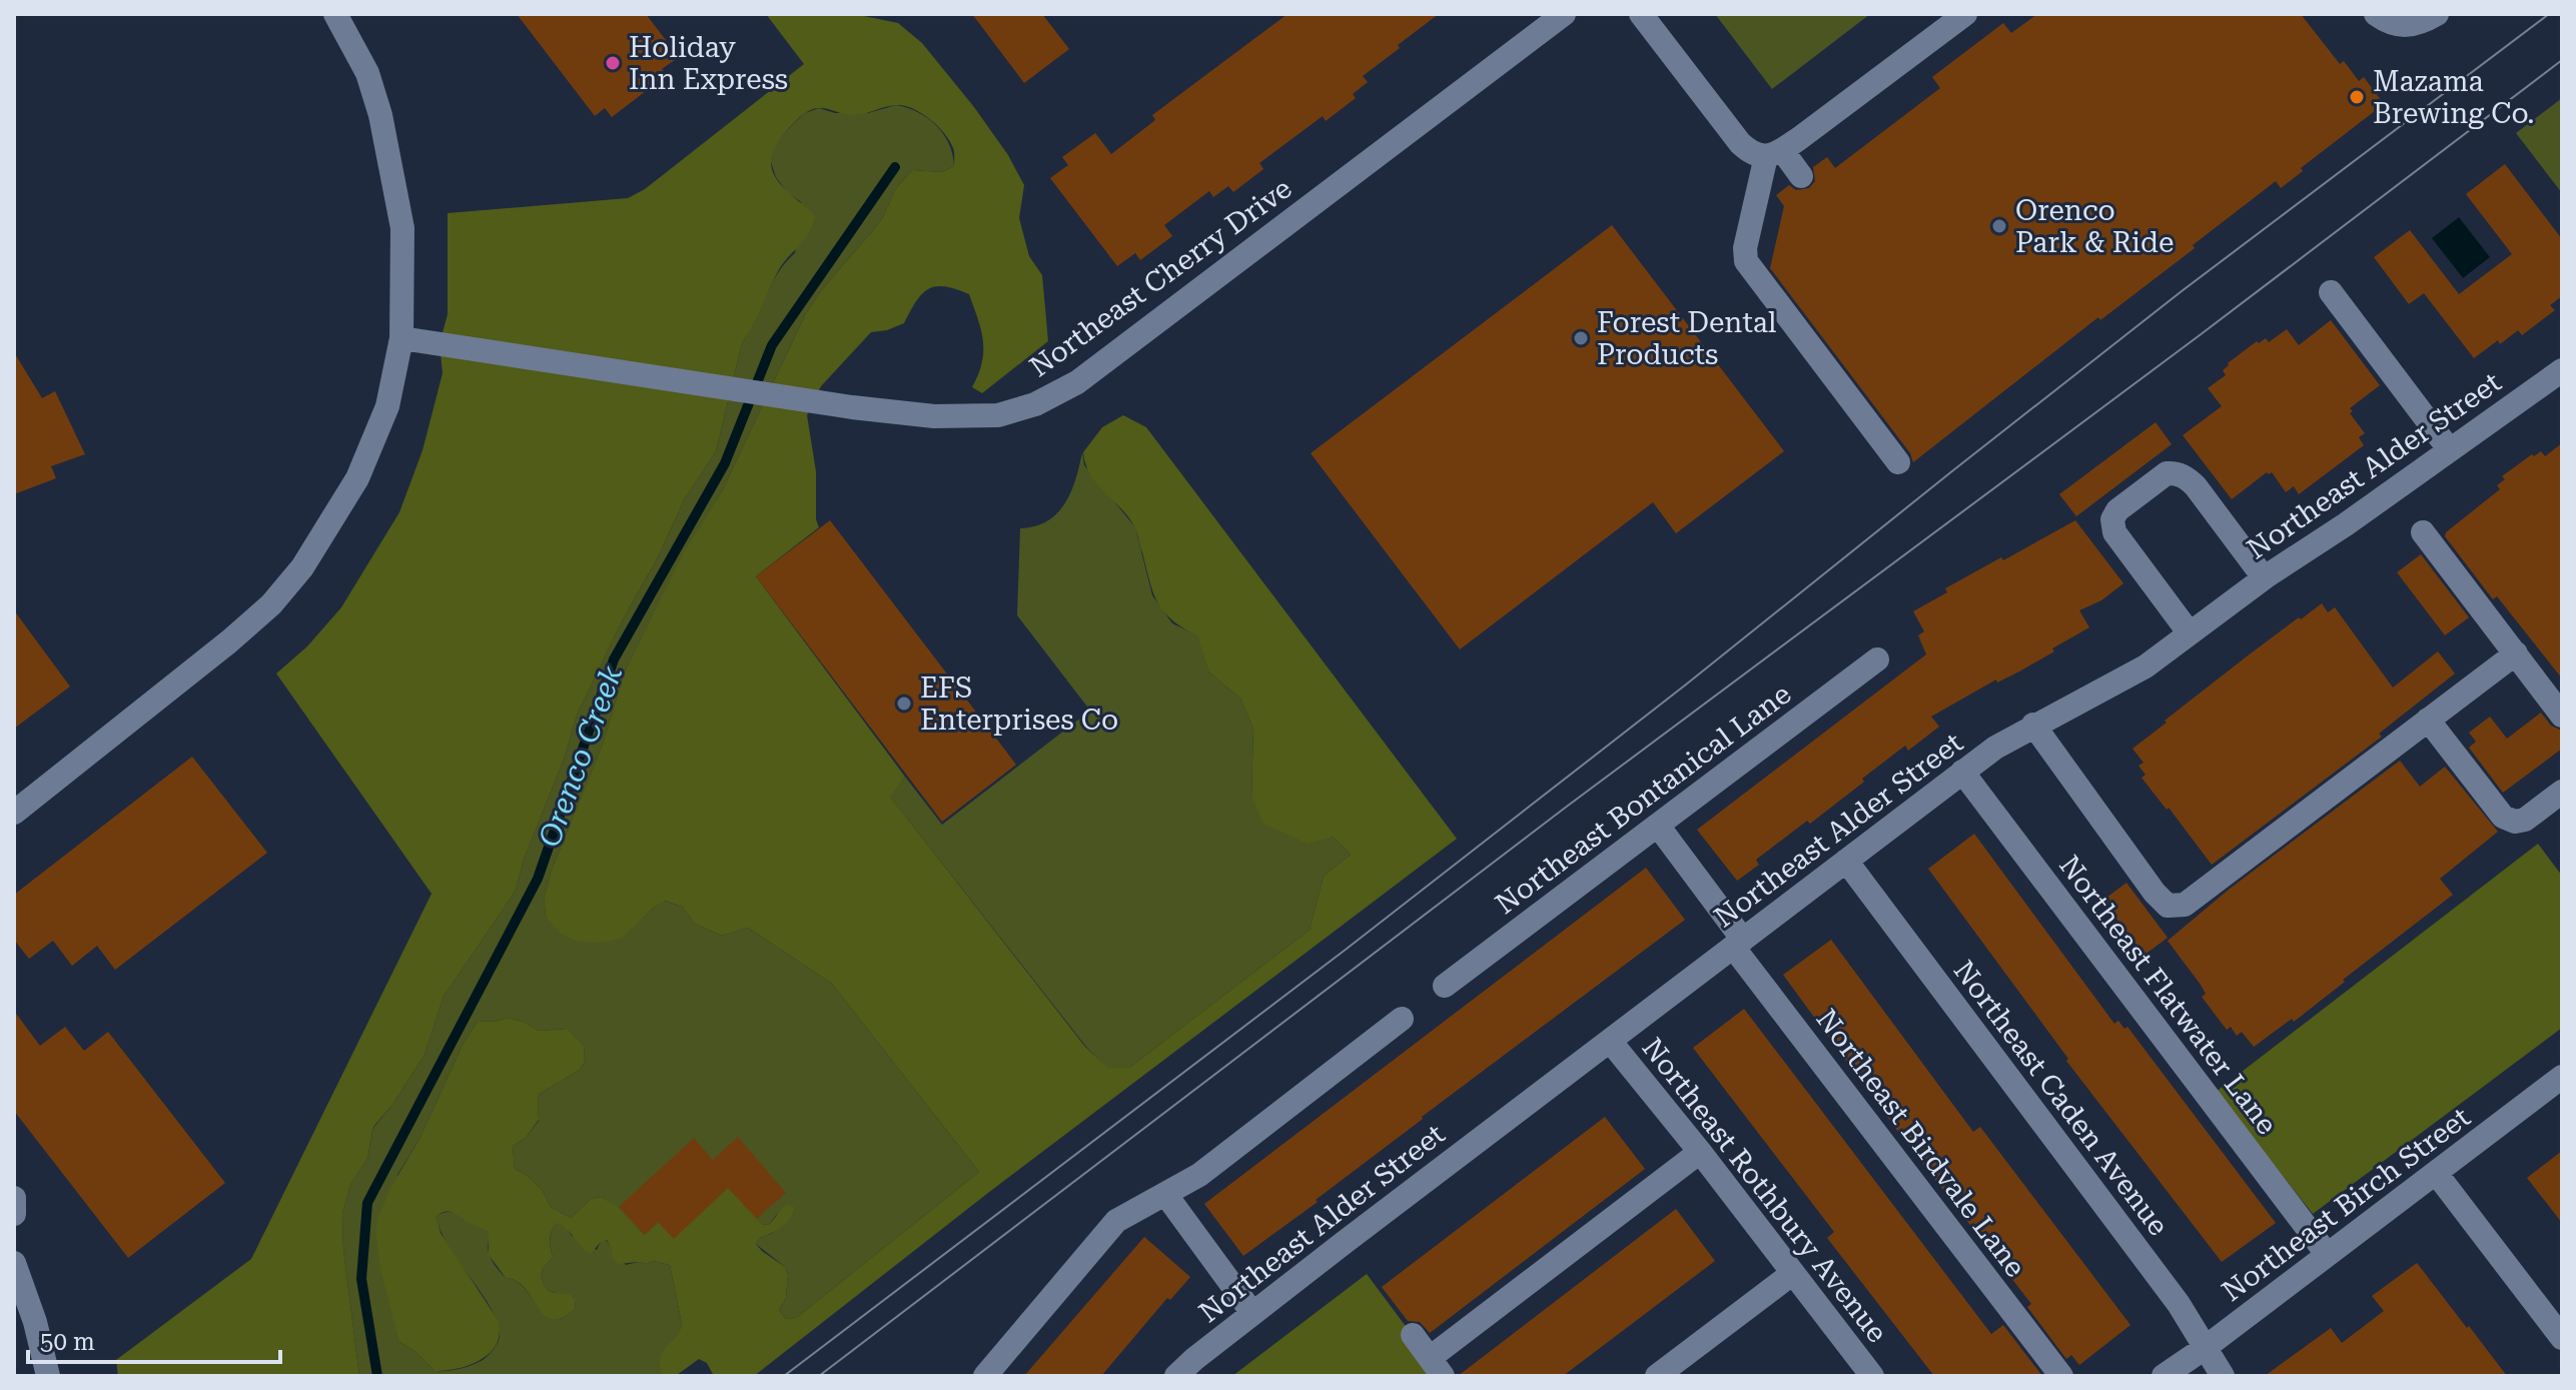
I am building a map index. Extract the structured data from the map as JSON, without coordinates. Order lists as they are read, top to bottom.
{
  "streets": {
    "street": [
      "Northeast Cherry Drive",
      "Northeast Alder Street",
      "Northeast Bontanical Lane",
      "Northeast Flatwater Lane",
      "Northeast Caden Avenue",
      "Northeast Birdvale Lane",
      "Northeast Rothbury Avenue",
      "Northeast Birch Street"
    ]
  },
  "crossings": [
    ["Northeast Alder Street", "Northeast Flatwater Lane"],
    ["Northeast Alder Street", "Northeast Caden Avenue"],
    ["Northeast Alder Street", "Northeast Birdvale Lane"],
    ["Northeast Alder Street", "Northeast Rothbury Avenue"],
    ["Northeast Bontanical Lane", "Northeast Birdvale Lane"],
    ["Northeast Flatwater Lane", "Northeast Birch Street"],
    ["Northeast Caden Avenue", "Northeast Birch Street"]
  ],
  "water": ["Orenco Creek"],
  "places": [
    "Holiday Inn Express",
    "Mazama Brewing Co.",
    "Orenco Park & Ride",
    "Forest Dental Products",
    "EFS Enterprises Co"
  ],
  "scale_bar": "50 m"
}
